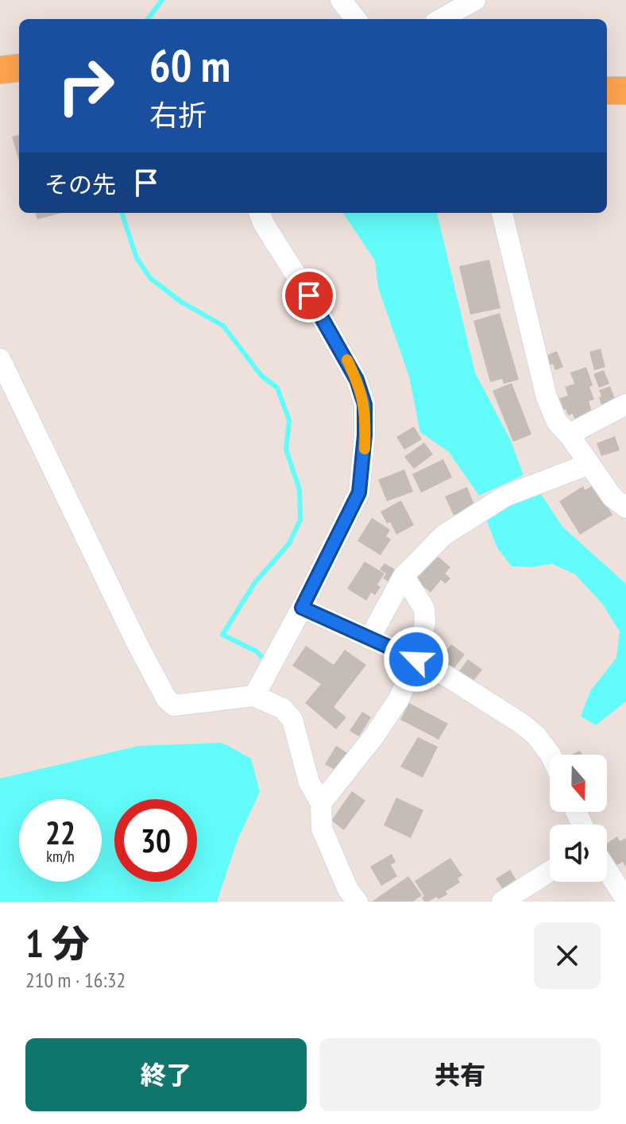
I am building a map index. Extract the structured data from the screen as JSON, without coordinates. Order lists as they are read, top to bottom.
{
  "north": "bottom",
  "page": {
    "turn": ["60 m", "右折"],
    "then": "その先",
    "speed": "22 km/h",
    "limit": "30",
    "heading": ["1 分", "210 m · 16:32"],
    "buttons": ["終了", "共有"]
  }
}
